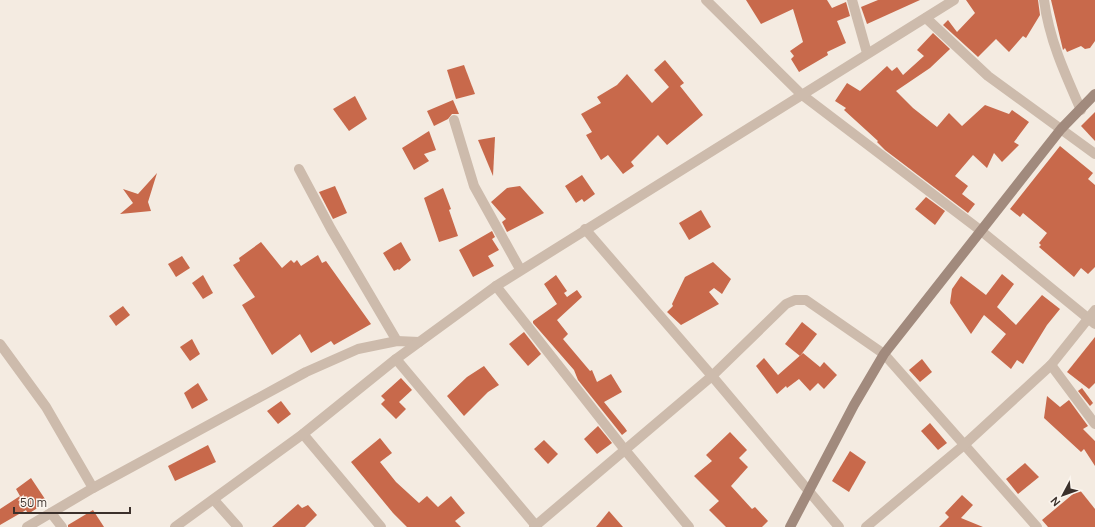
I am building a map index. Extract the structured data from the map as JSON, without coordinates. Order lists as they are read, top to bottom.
{
  "scale_bar": "50 m",
  "north": "bottom left"
}
